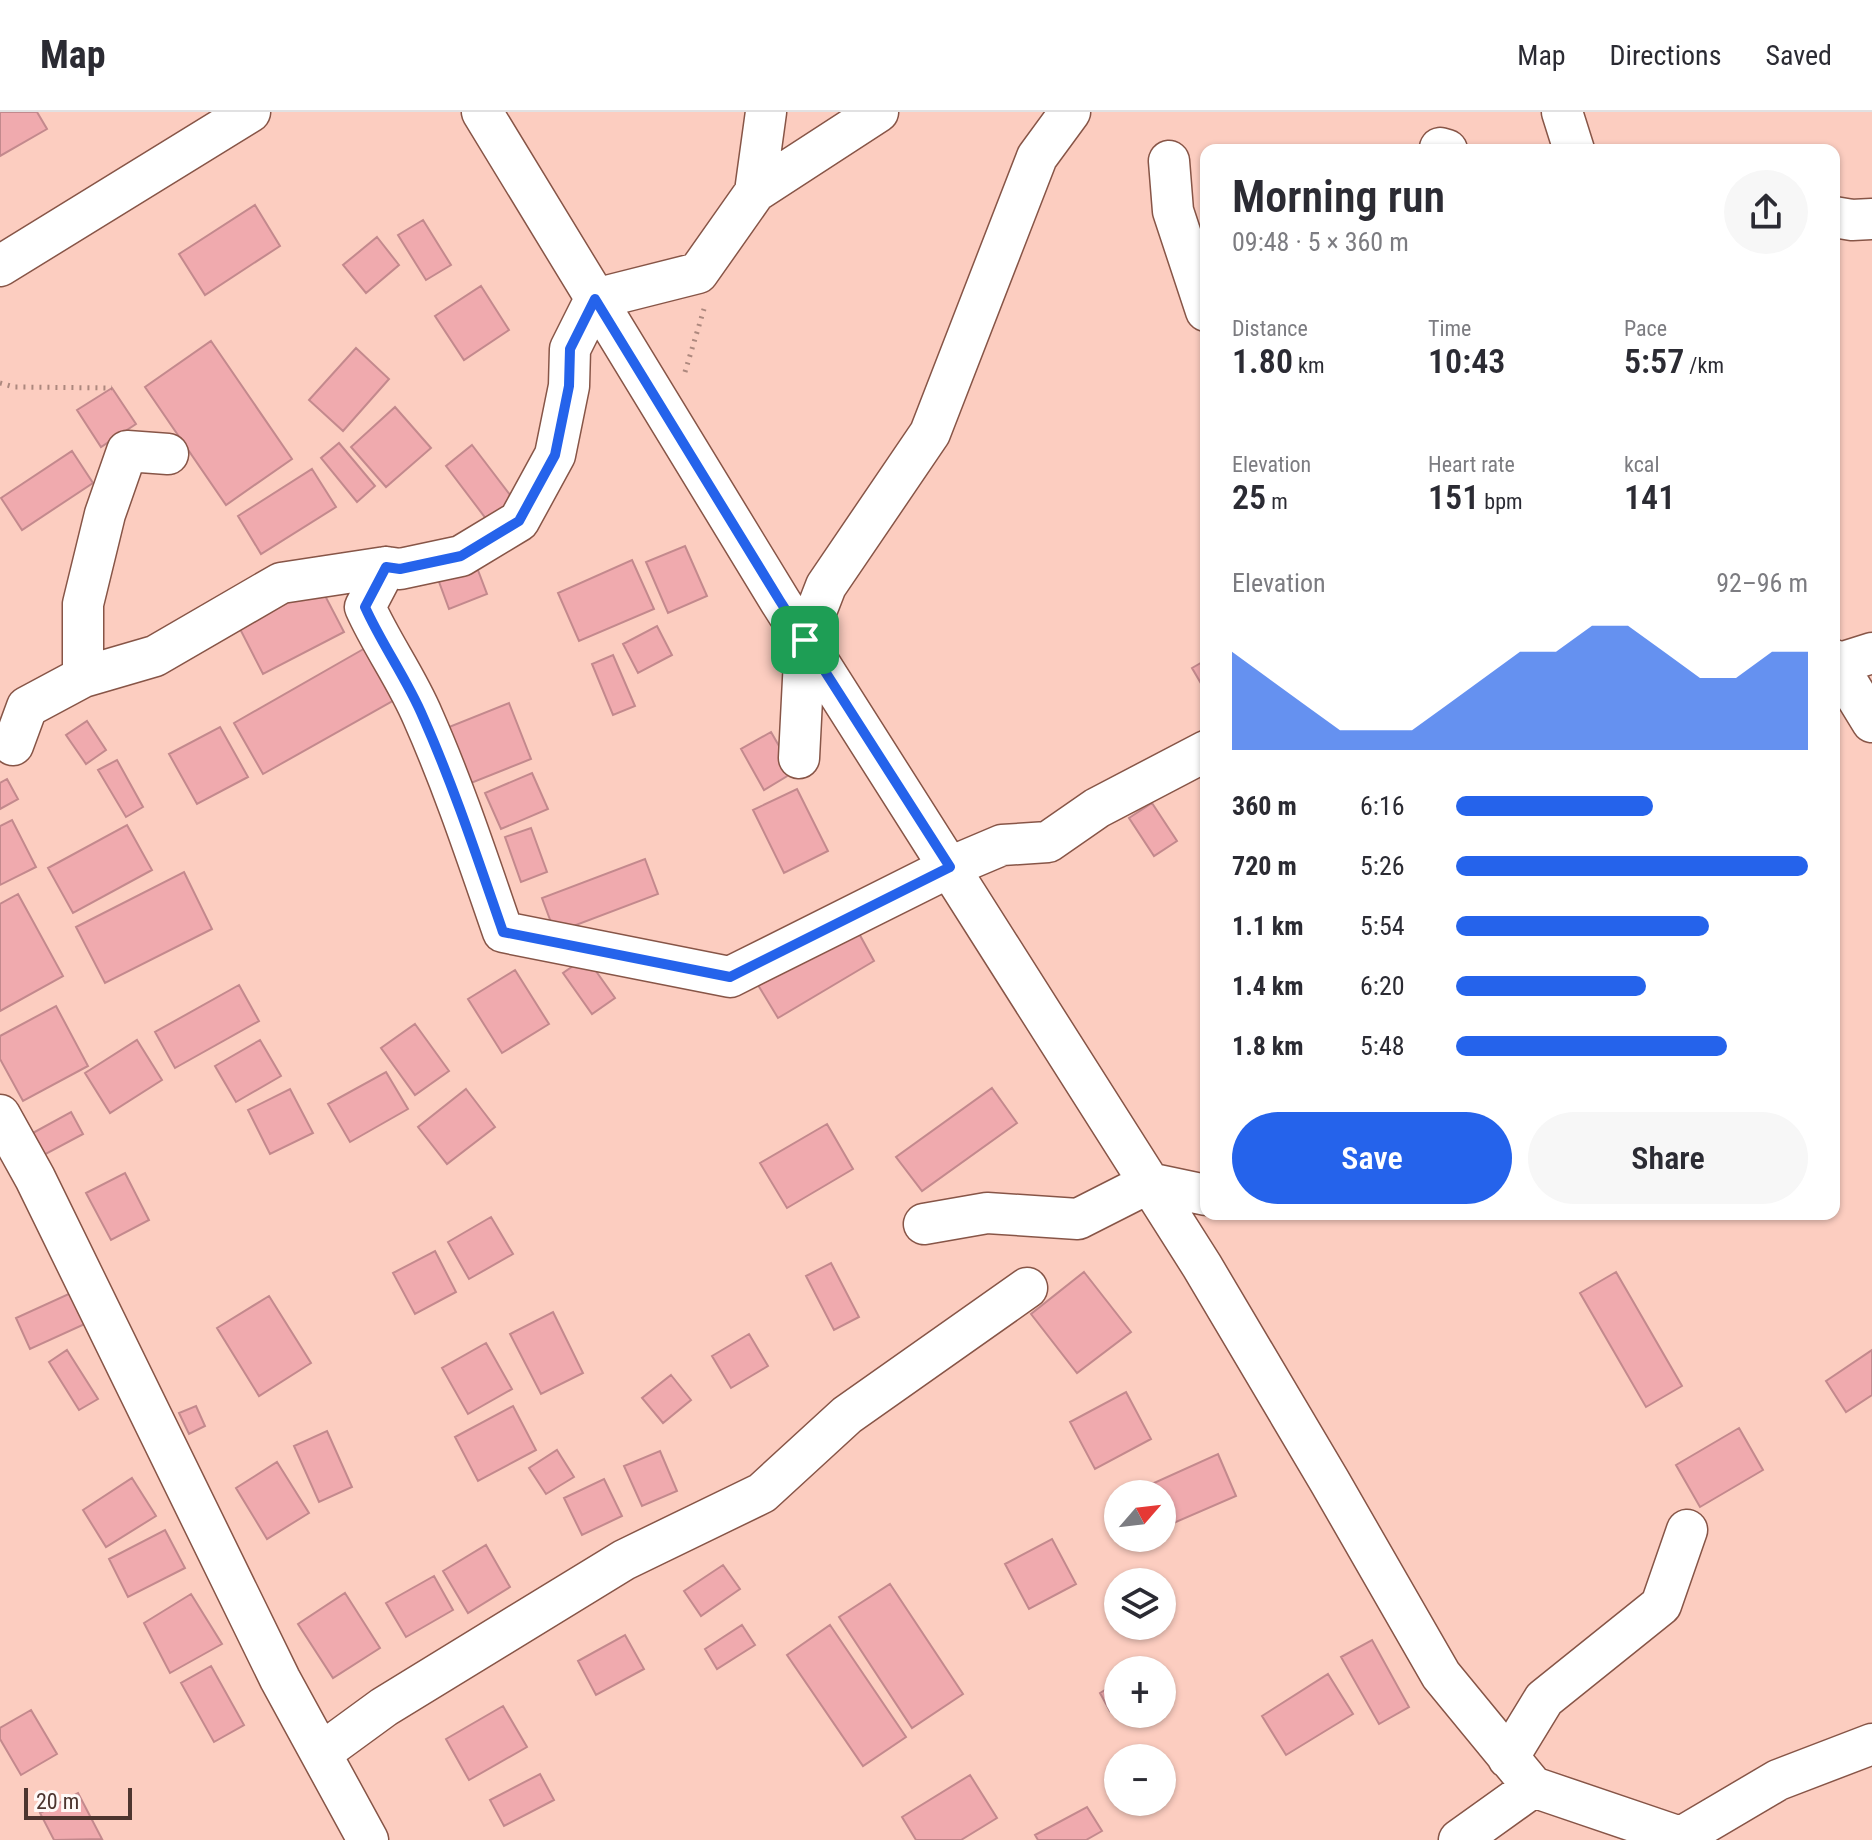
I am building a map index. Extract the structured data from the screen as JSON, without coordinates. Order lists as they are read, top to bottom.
{
  "scale_bar": "20 m",
  "north": "top right",
  "page": {
    "header": "Map",
    "nav": ["Map", "Directions", "Saved"],
    "heading": ["Morning run", "09:48 · 5 × 360 m"],
    "stats": [
      ["Distance", "1.80 km"],
      ["Time", "10:43"],
      ["Pace", "5:57 /km"],
      ["Elevation", "25 m"],
      ["Heart rate", "151 bpm"],
      ["kcal", "141"]
    ],
    "chart": ["Elevation", "92–96 m"],
    "list": [
      {
        "name": "360 m",
        "note": "6:16"
      },
      {
        "name": "720 m",
        "note": "5:26"
      },
      {
        "name": "1.1 km",
        "note": "5:54"
      },
      {
        "name": "1.4 km",
        "note": "6:20"
      },
      {
        "name": "1.8 km",
        "note": "5:48"
      }
    ],
    "buttons": ["Save", "Share"],
    "map_buttons": ["+", "−"],
    "scale": "20 m"
  }
}
